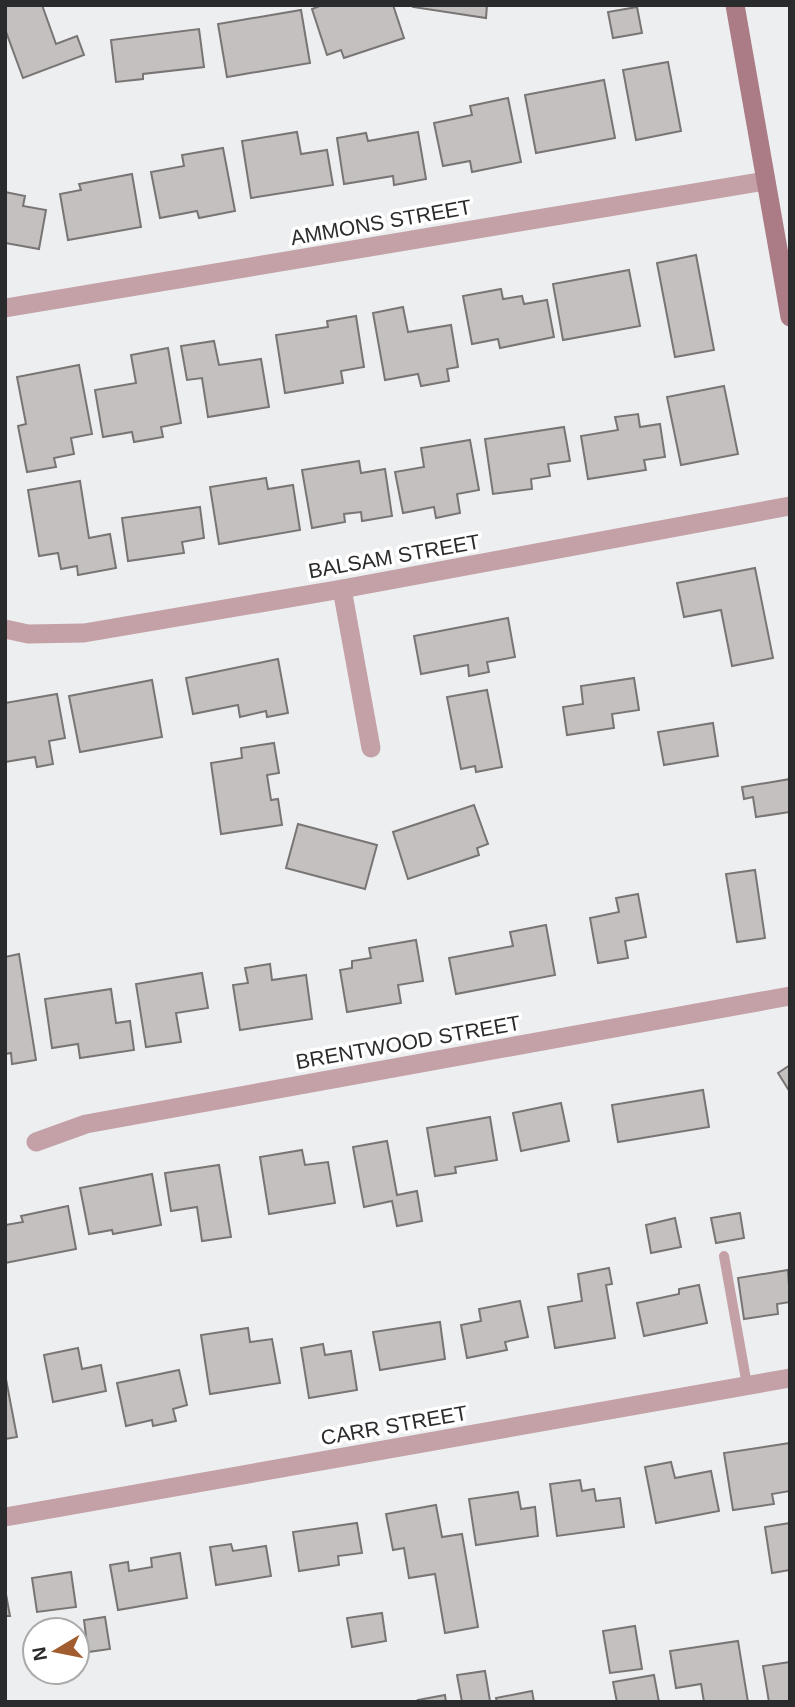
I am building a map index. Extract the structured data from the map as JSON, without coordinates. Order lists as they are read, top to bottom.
{
  "streets": {
    "street": [
      "AMMONS STREET",
      "BALSAM STREET",
      "BRENTWOOD STREET",
      "CARR STREET"
    ]
  },
  "north": "left"
}
